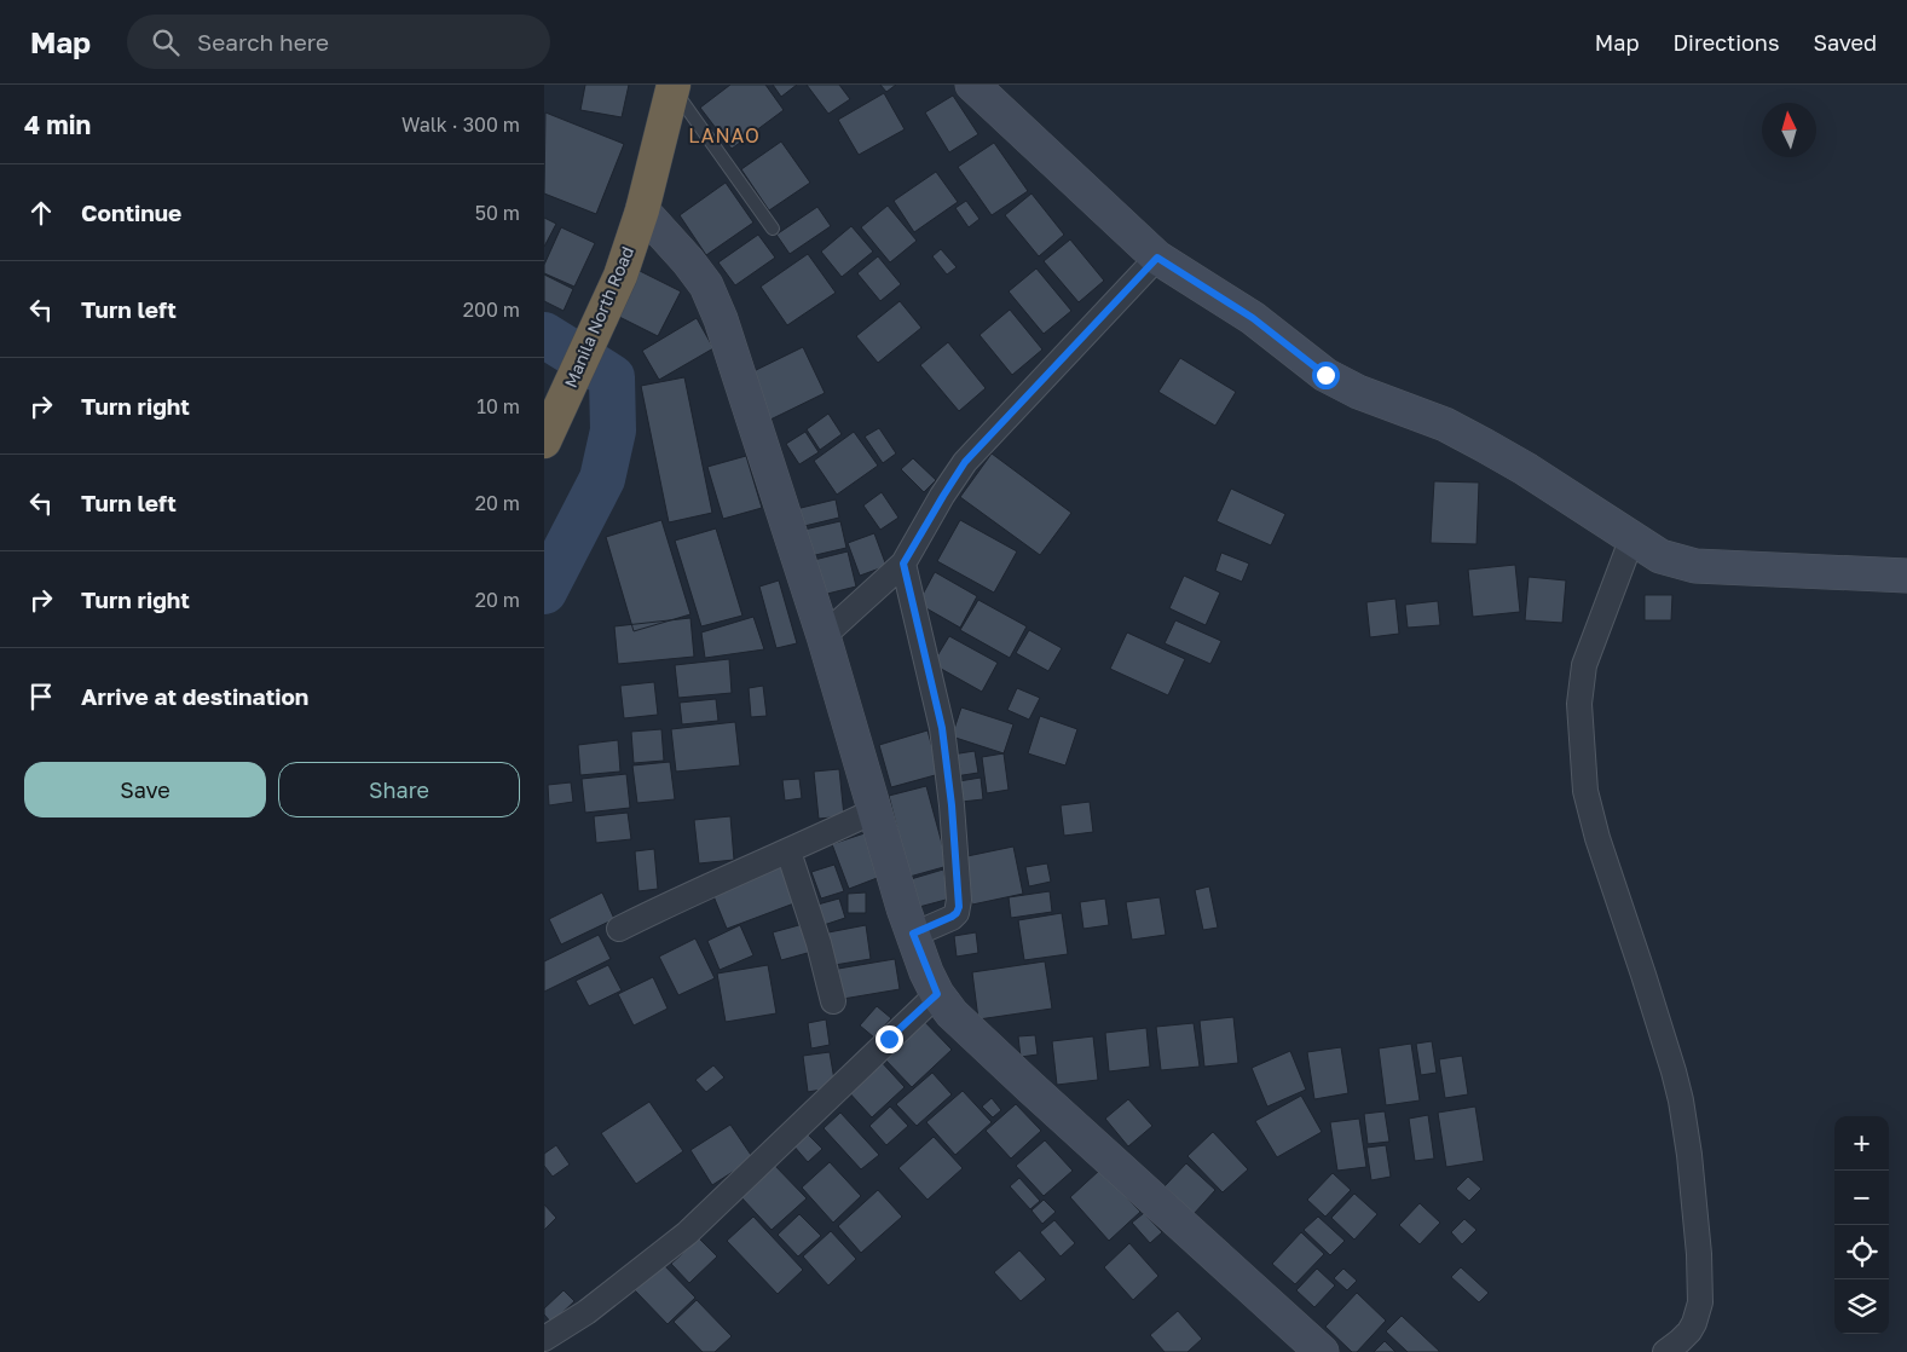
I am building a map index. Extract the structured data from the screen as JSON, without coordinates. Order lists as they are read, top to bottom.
{
  "streets": {
    "highway": ["Manila North Road"]
  },
  "districts": ["LANAO"],
  "north": "top",
  "page": {
    "header": "Map",
    "search": "Search here",
    "nav": ["Map", "Directions", "Saved"],
    "heading": ["4 min", "Walk · 300 m"],
    "list": [
      ["Continue", "50 m"],
      ["Turn left", "200 m"],
      ["Turn right", "10 m"],
      ["Turn left", "20 m"],
      ["Turn right", "20 m"],
      "Arrive at destination"
    ],
    "buttons": ["Save", "Share"],
    "map_buttons": ["+", "−"]
  }
}
